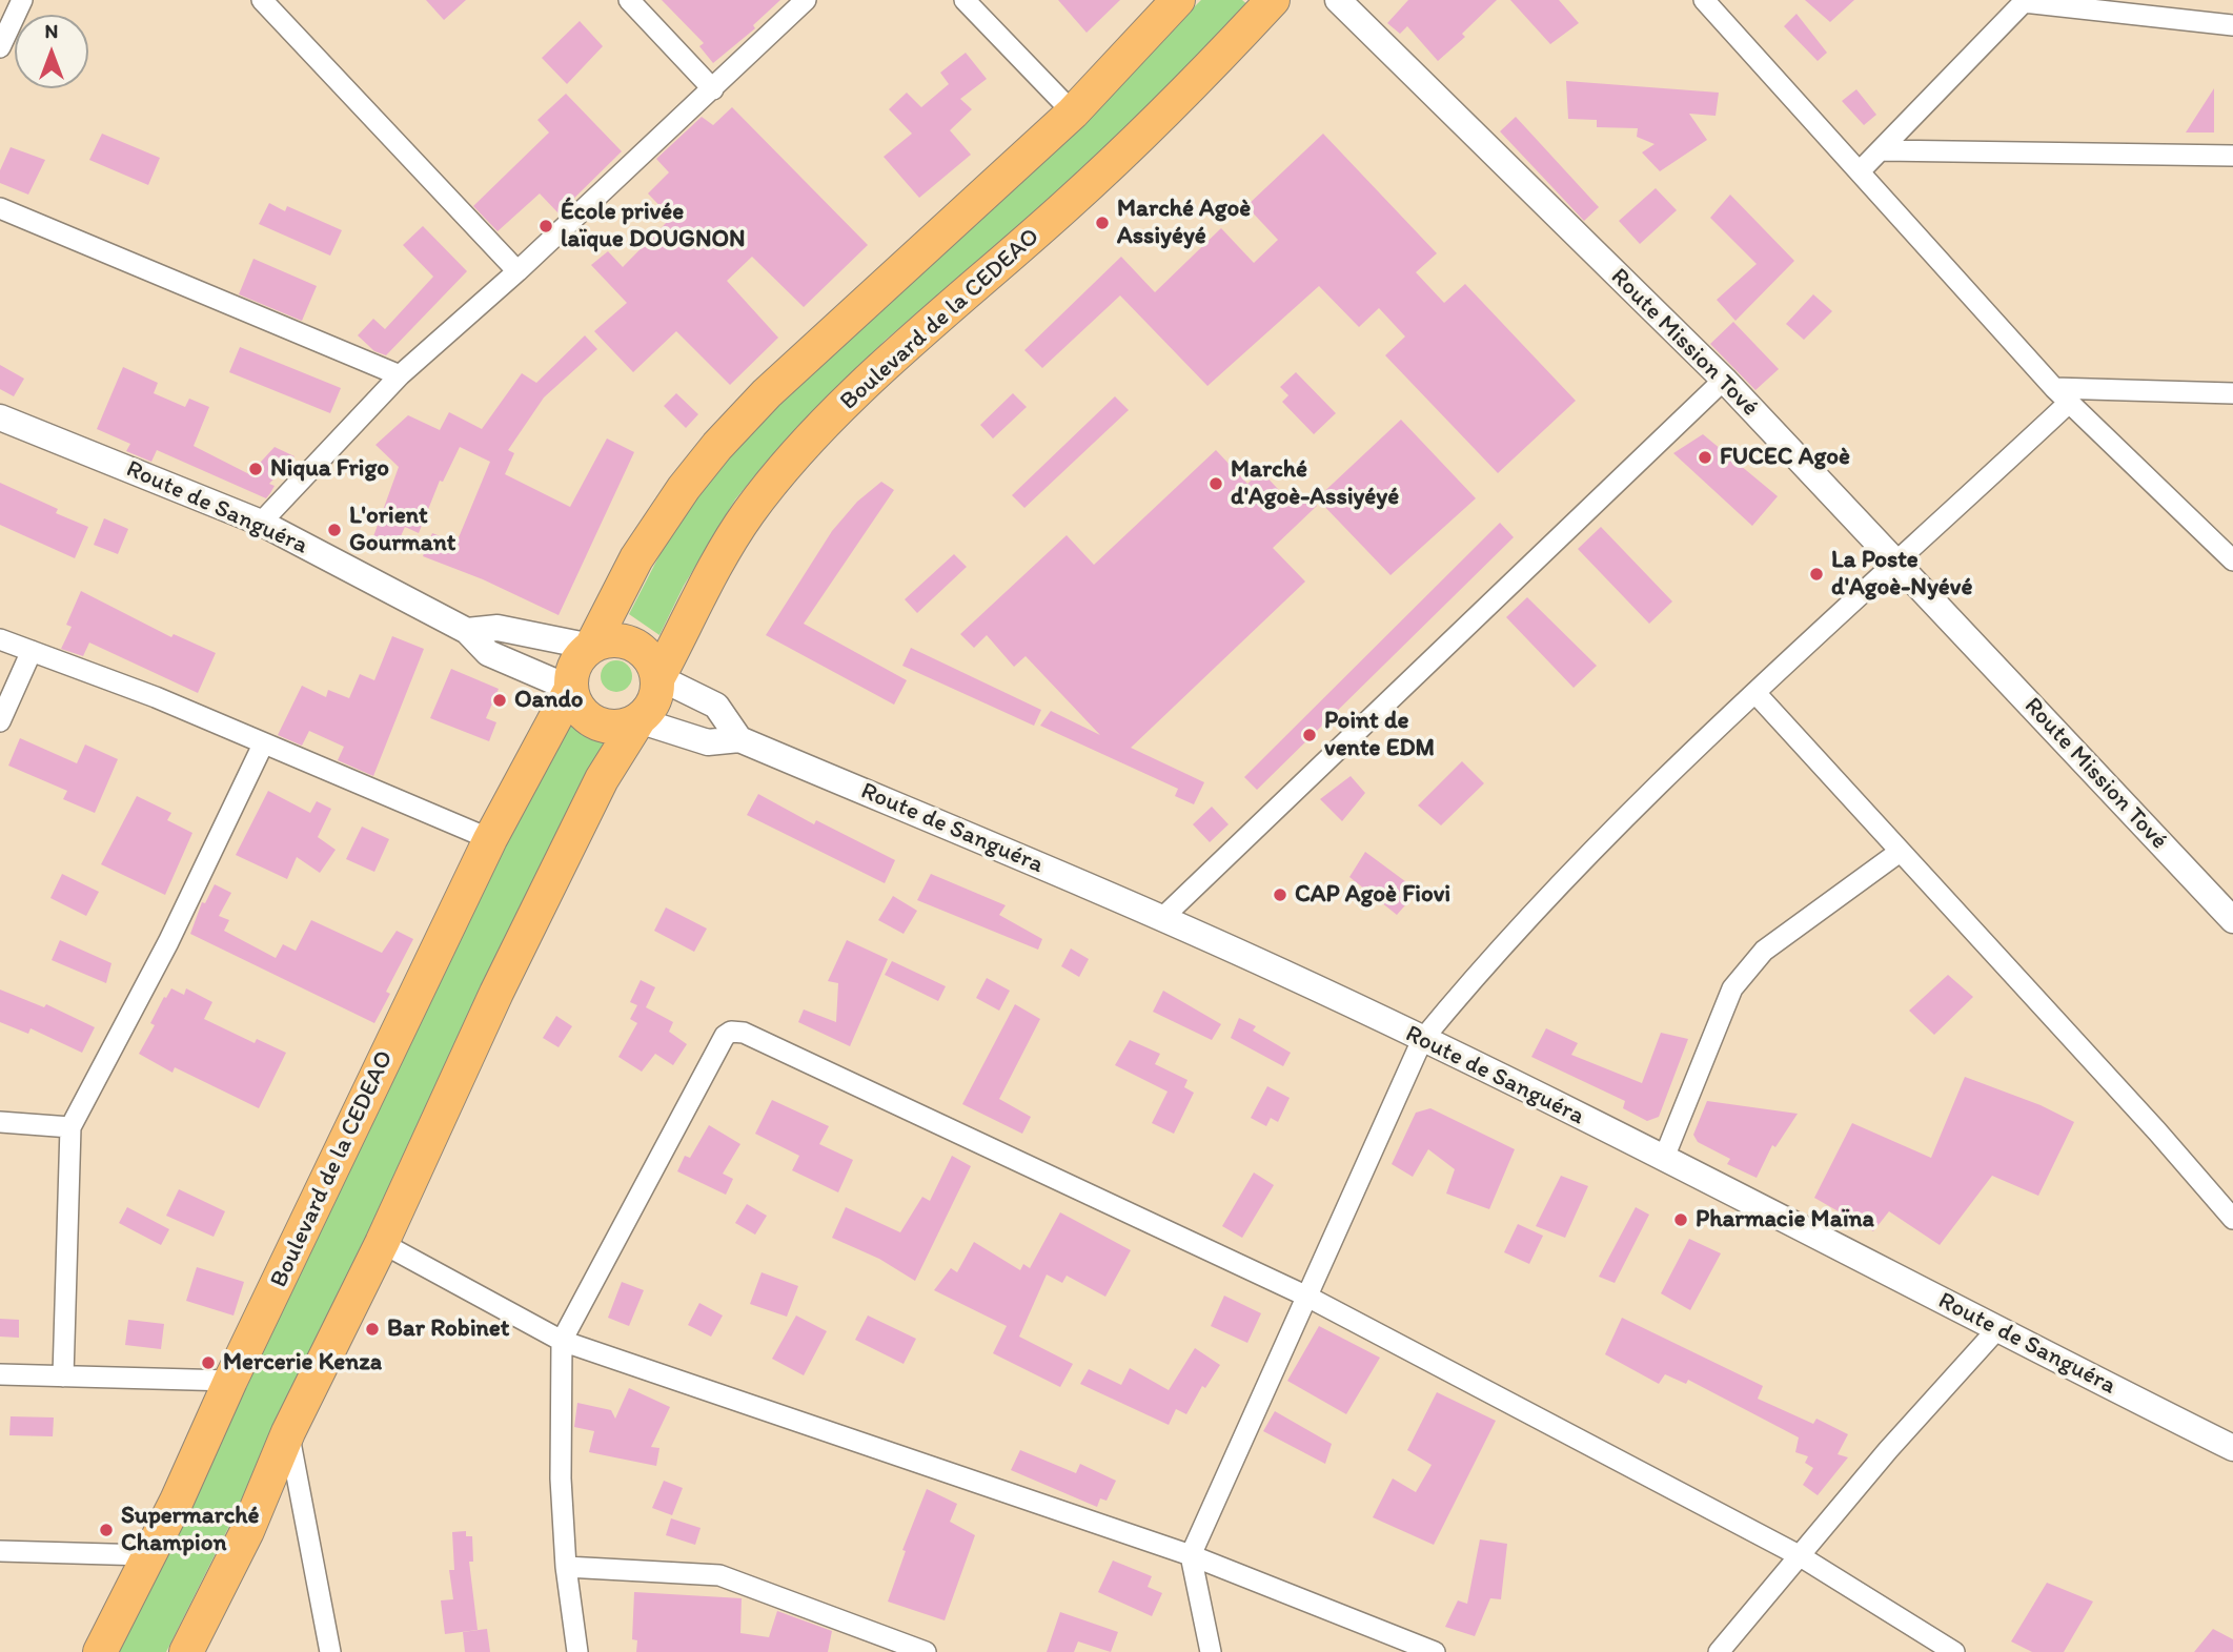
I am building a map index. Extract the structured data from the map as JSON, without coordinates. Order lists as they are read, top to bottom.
{
  "streets": {
    "main road": ["Boulevard de la CEDEAO"],
    "street": ["Route Mission Tové", "Route de Sanguéra"]
  },
  "crossings": [
    ["Boulevard de la CEDEAO", "Route de Sanguéra"]
  ],
  "places": [
    "Marché Agoè Assiyéyé",
    "École privée laïque DOUGNON",
    "FUCEC Agoè",
    "Niqua Frigo",
    "Marché d'Agoè-Assiyéyé",
    "L'orient Gourmant",
    "La Poste d'Agoè-Nyévé",
    "Oando",
    "Point de vente EDM",
    "CAP Agoè Fiovi",
    "Pharmacie Maïna",
    "Bar Robinet",
    "Mercerie Kenza",
    "Supermarché Champion"
  ],
  "north": "top"
}
